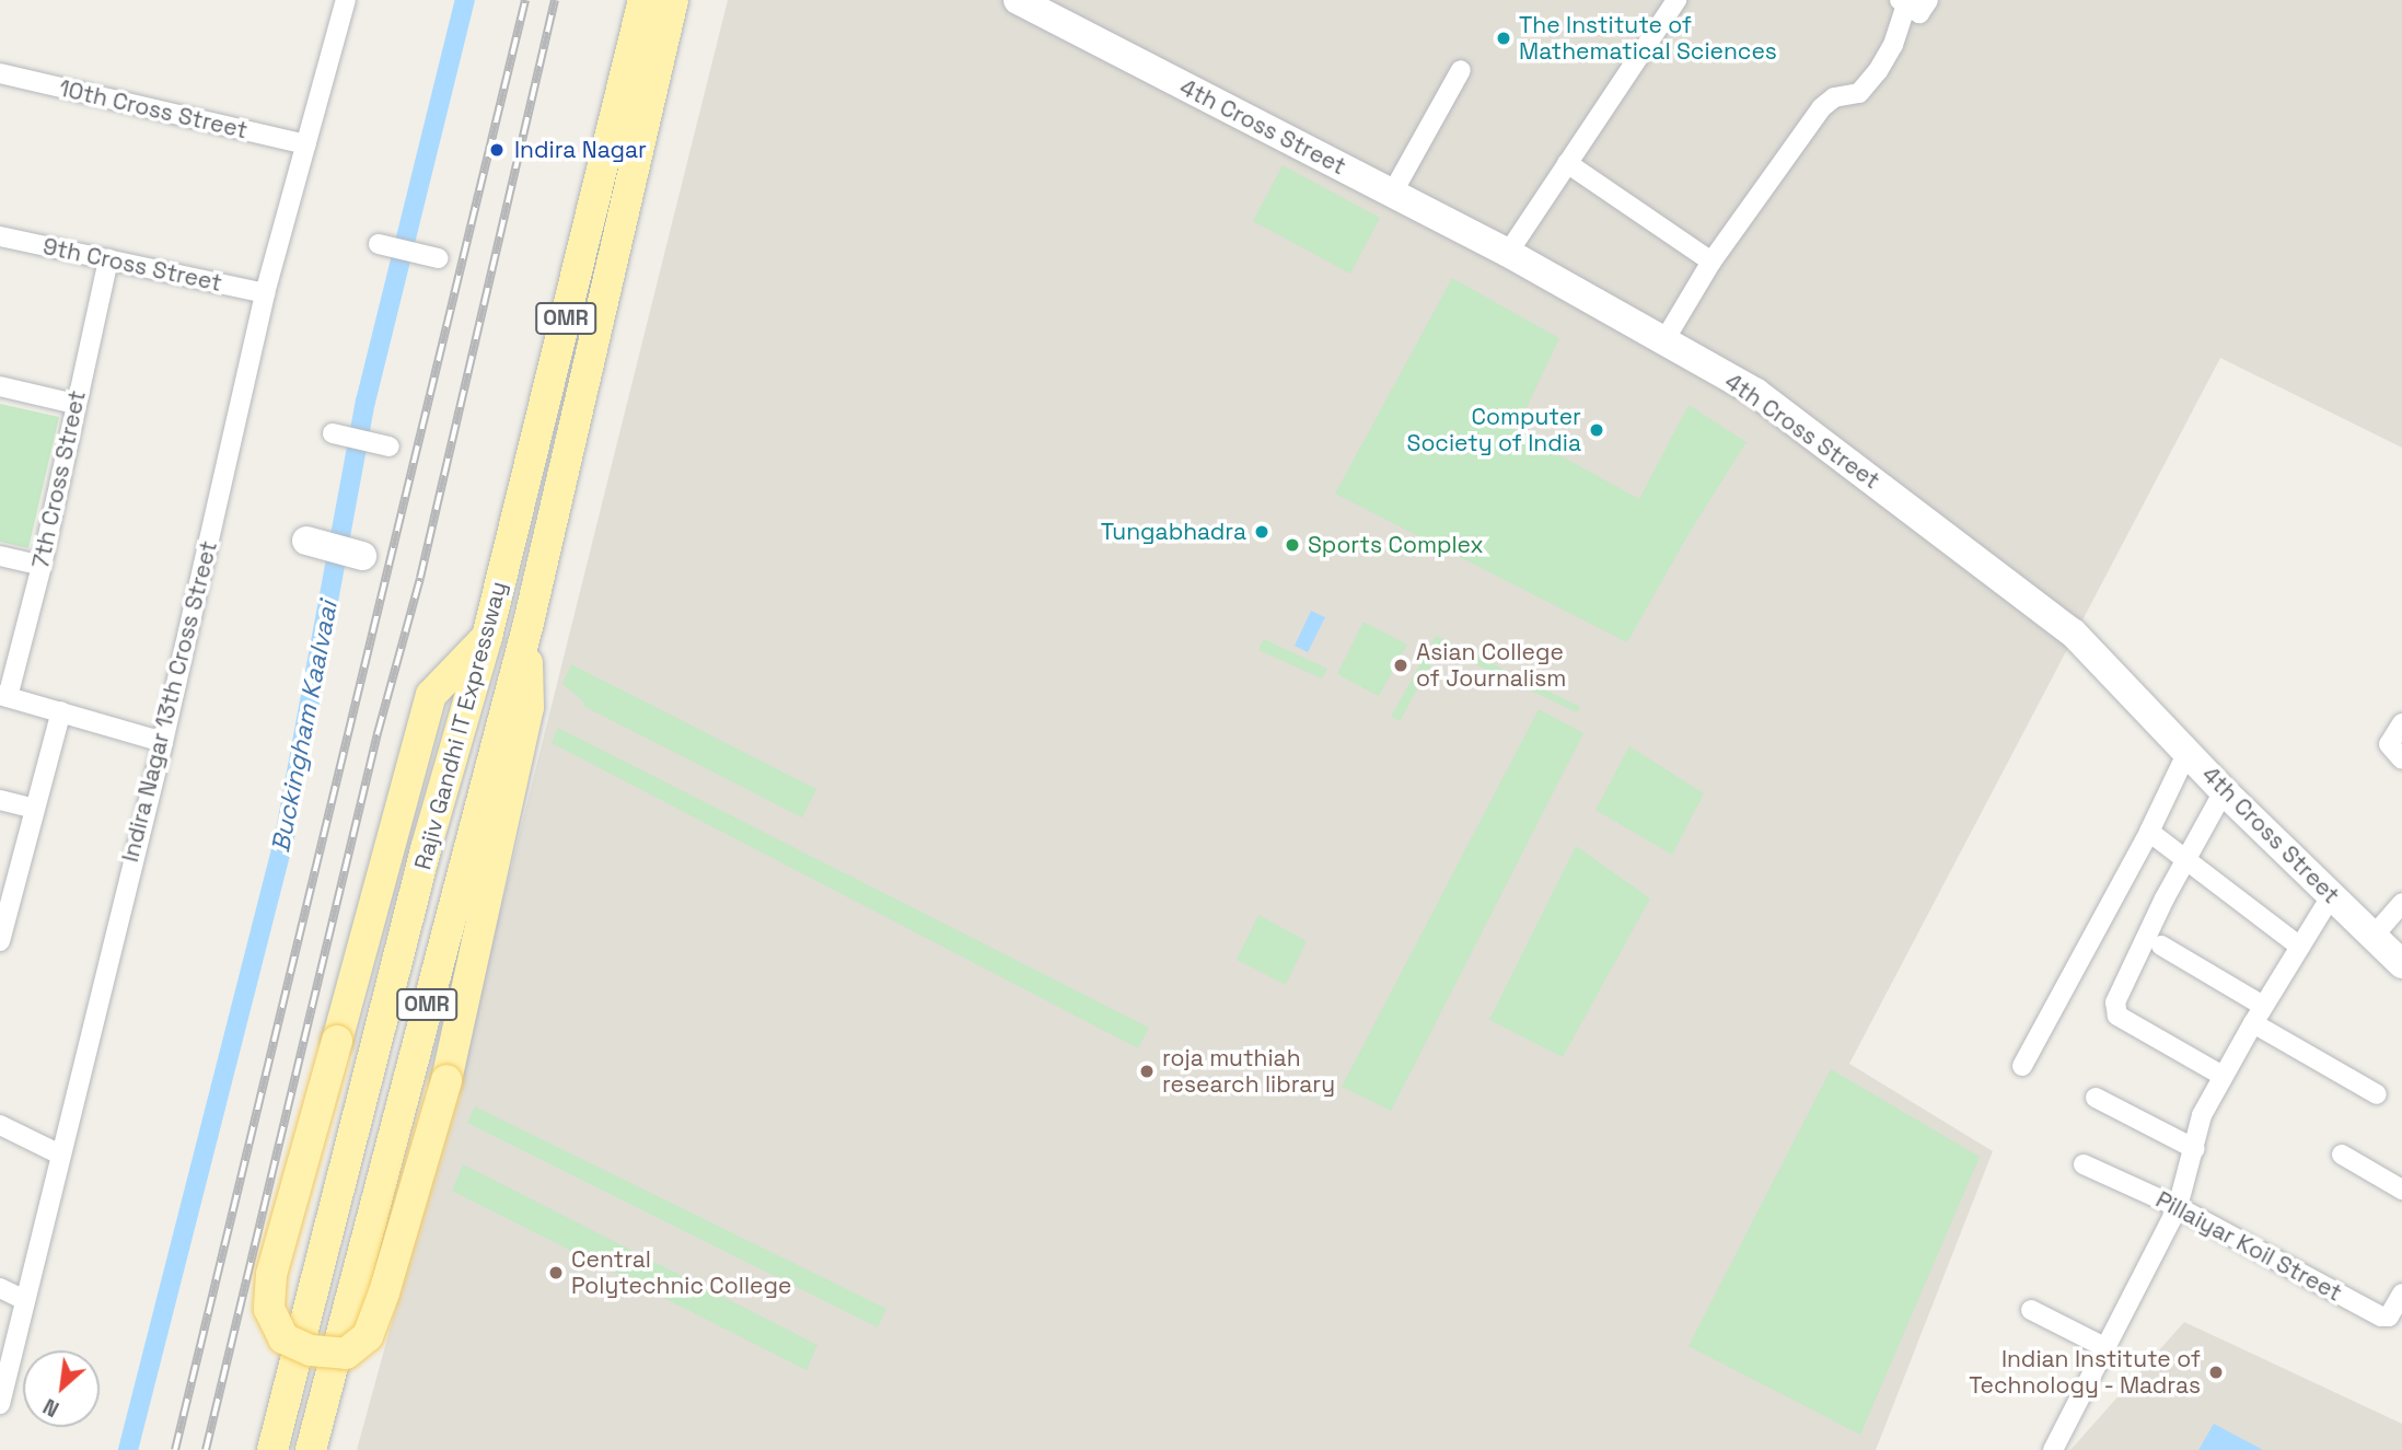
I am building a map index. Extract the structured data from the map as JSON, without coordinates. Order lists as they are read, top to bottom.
{
  "streets": {
    "main road": ["OMR", "Rajiv Gandhi IT Expressway"],
    "street": [
      "10th Cross Street",
      "4th Cross Street",
      "9th Cross Street",
      "7th Cross Street",
      "Indira Nagar 13th Cross Street",
      "Pillaiyar Koil Street"
    ]
  },
  "crossings": [
    ["10th Cross Street", "Indira Nagar 13th Cross Street"],
    ["9th Cross Street", "7th Cross Street"],
    ["9th Cross Street", "Indira Nagar 13th Cross Street"]
  ],
  "water": ["Buckingham Kaalvaai"],
  "places": [
    "The Institute of Mathematical Sciences",
    "Indira Nagar",
    "Computer Society of India",
    "Tungabhadra",
    "Sports Complex",
    "Asian College of Journalism",
    "roja muthiah research library",
    "Central Polytechnic College",
    "Indian Institute of Technology - Madras"
  ],
  "north": "bottom left"
}
